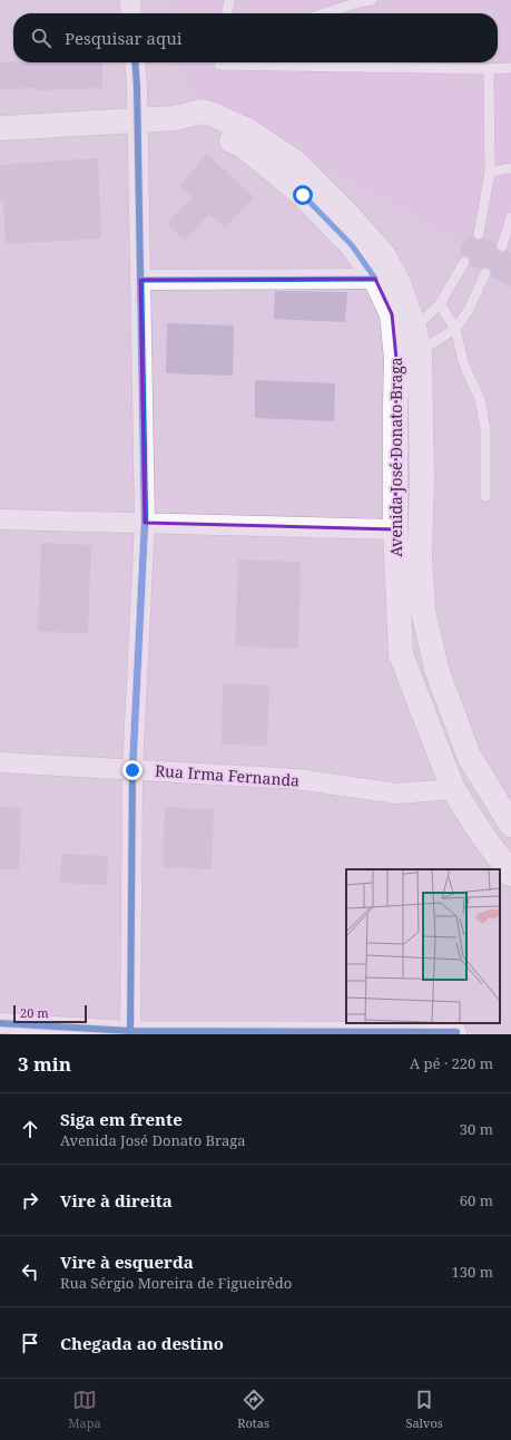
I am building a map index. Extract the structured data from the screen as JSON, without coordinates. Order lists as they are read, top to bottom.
{
  "streets": {
    "main road": ["Avenida José Donato Braga"],
    "street": ["Rua Irma Fernanda"]
  },
  "crossings": [
    ["Avenida José Donato Braga", "Rua Irma Fernanda"]
  ],
  "scale_bar": "20 m",
  "page": {
    "search": "Pesquisar aqui",
    "scale": "20 m",
    "heading": ["3 min", "A pé · 220 m"],
    "list": [
      ["Siga em frente", "Avenida José Donato Braga", "30 m"],
      ["Vire à direita", "60 m"],
      ["Vire à esquerda", "Rua Sérgio Moreira de Figueirêdo", "130 m"],
      "Chegada ao destino"
    ],
    "nav": ["Mapa", "Rotas", "Salvos"]
  }
}
